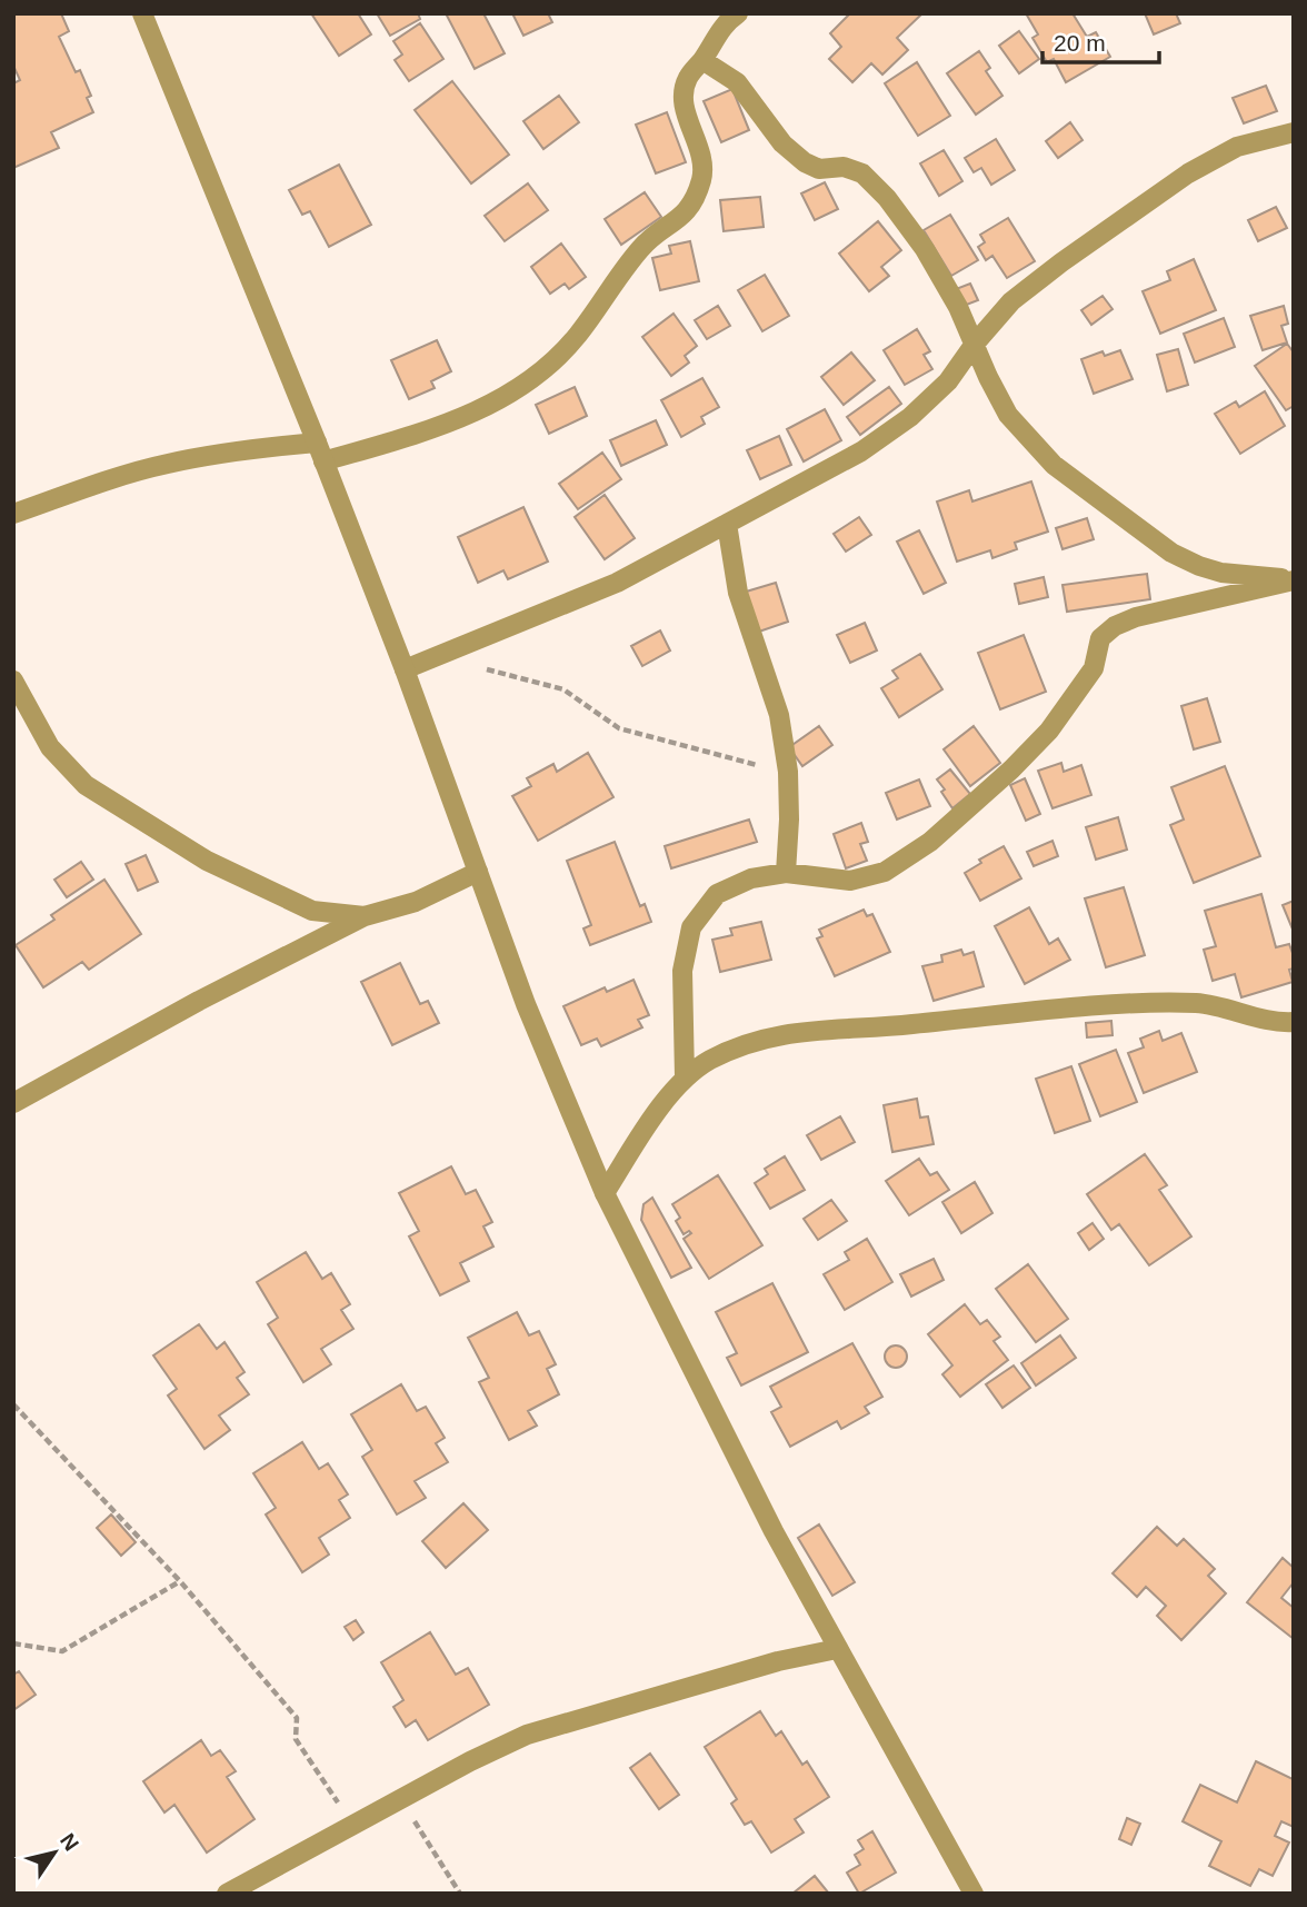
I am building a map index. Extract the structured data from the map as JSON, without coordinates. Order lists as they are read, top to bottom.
{
  "scale_bar": "20 m",
  "north": "top right"
}
